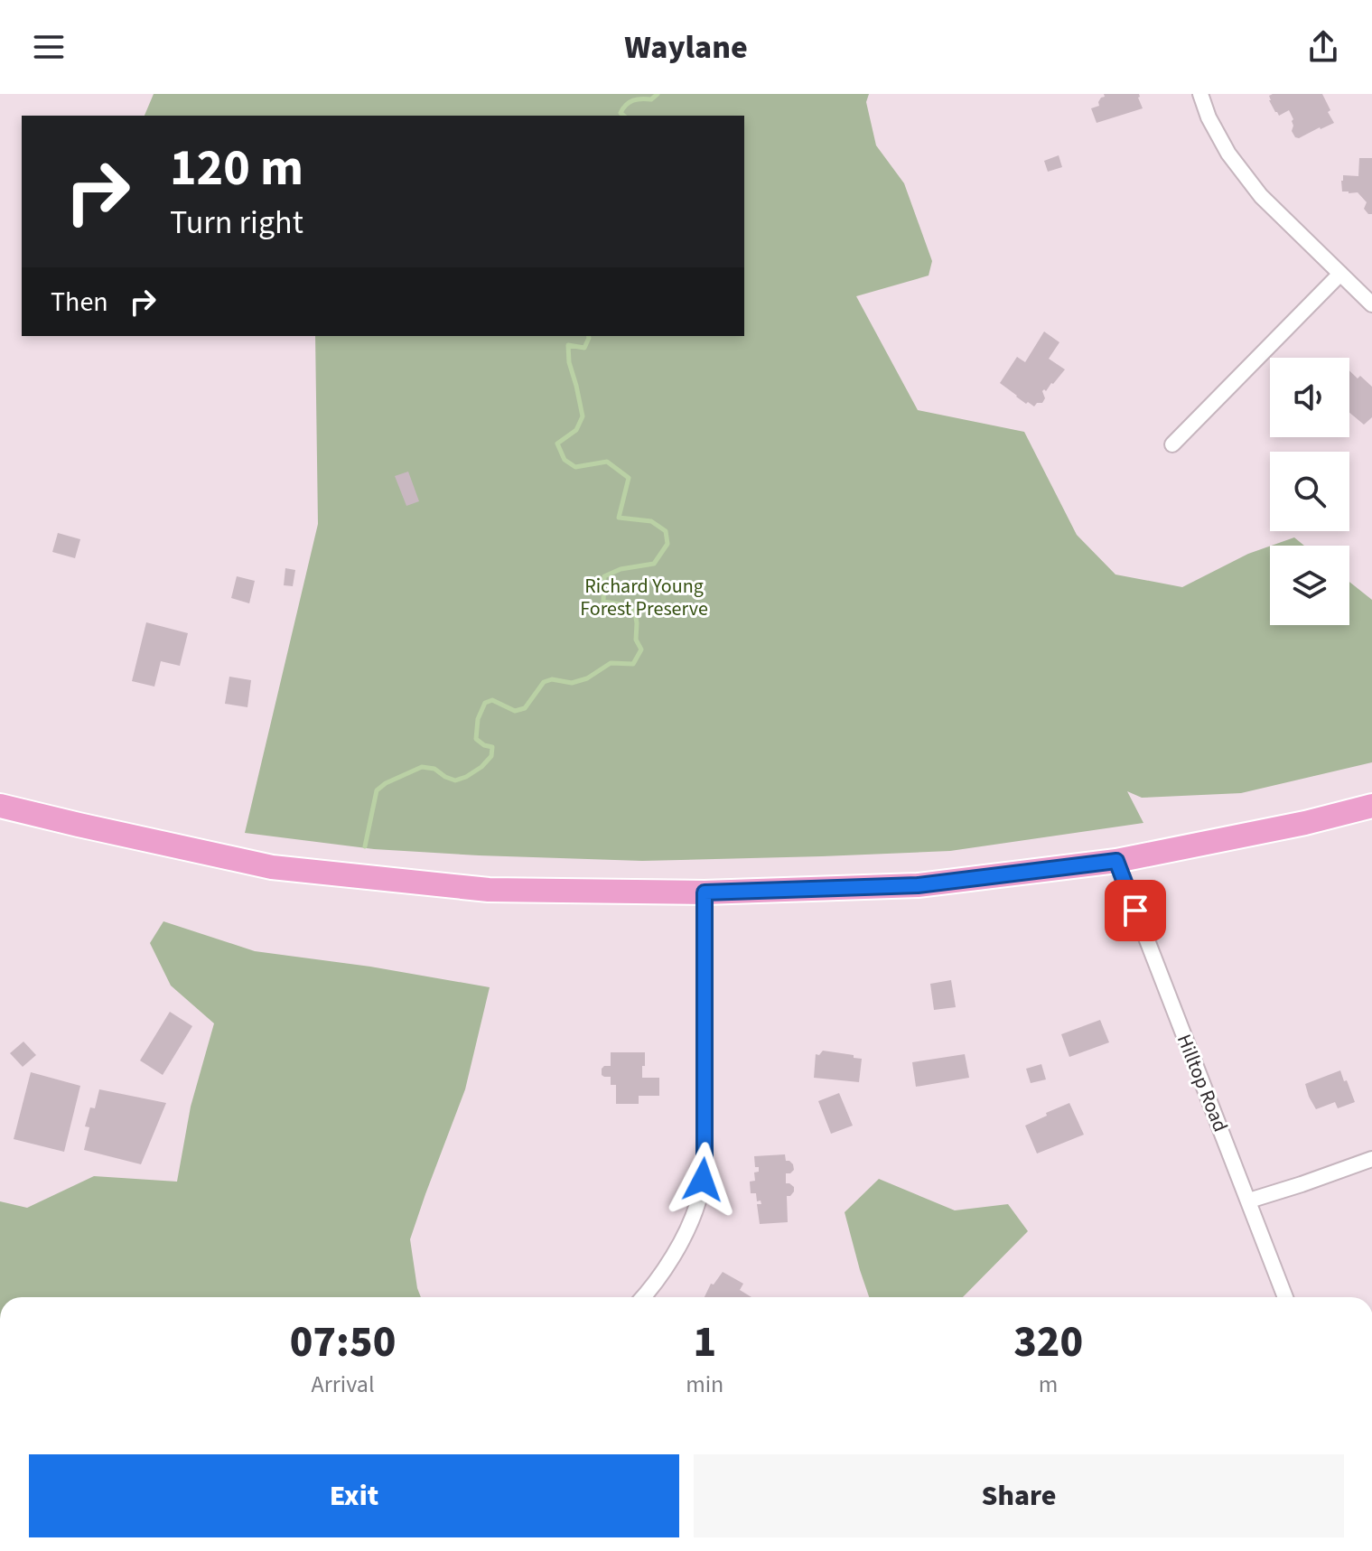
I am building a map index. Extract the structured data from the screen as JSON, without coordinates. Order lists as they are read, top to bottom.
{
  "streets": {
    "street": ["Hilltop Road"]
  },
  "parks": ["Richard Young Forest Preserve"],
  "page": {
    "header": "Waylane",
    "turn": ["120 m", "Turn right"],
    "then": "Then",
    "eta": [
      "07:50",
      "Arrival",
      "1",
      "min",
      "320",
      "m"
    ],
    "buttons": ["Exit", "Share"]
  }
}
